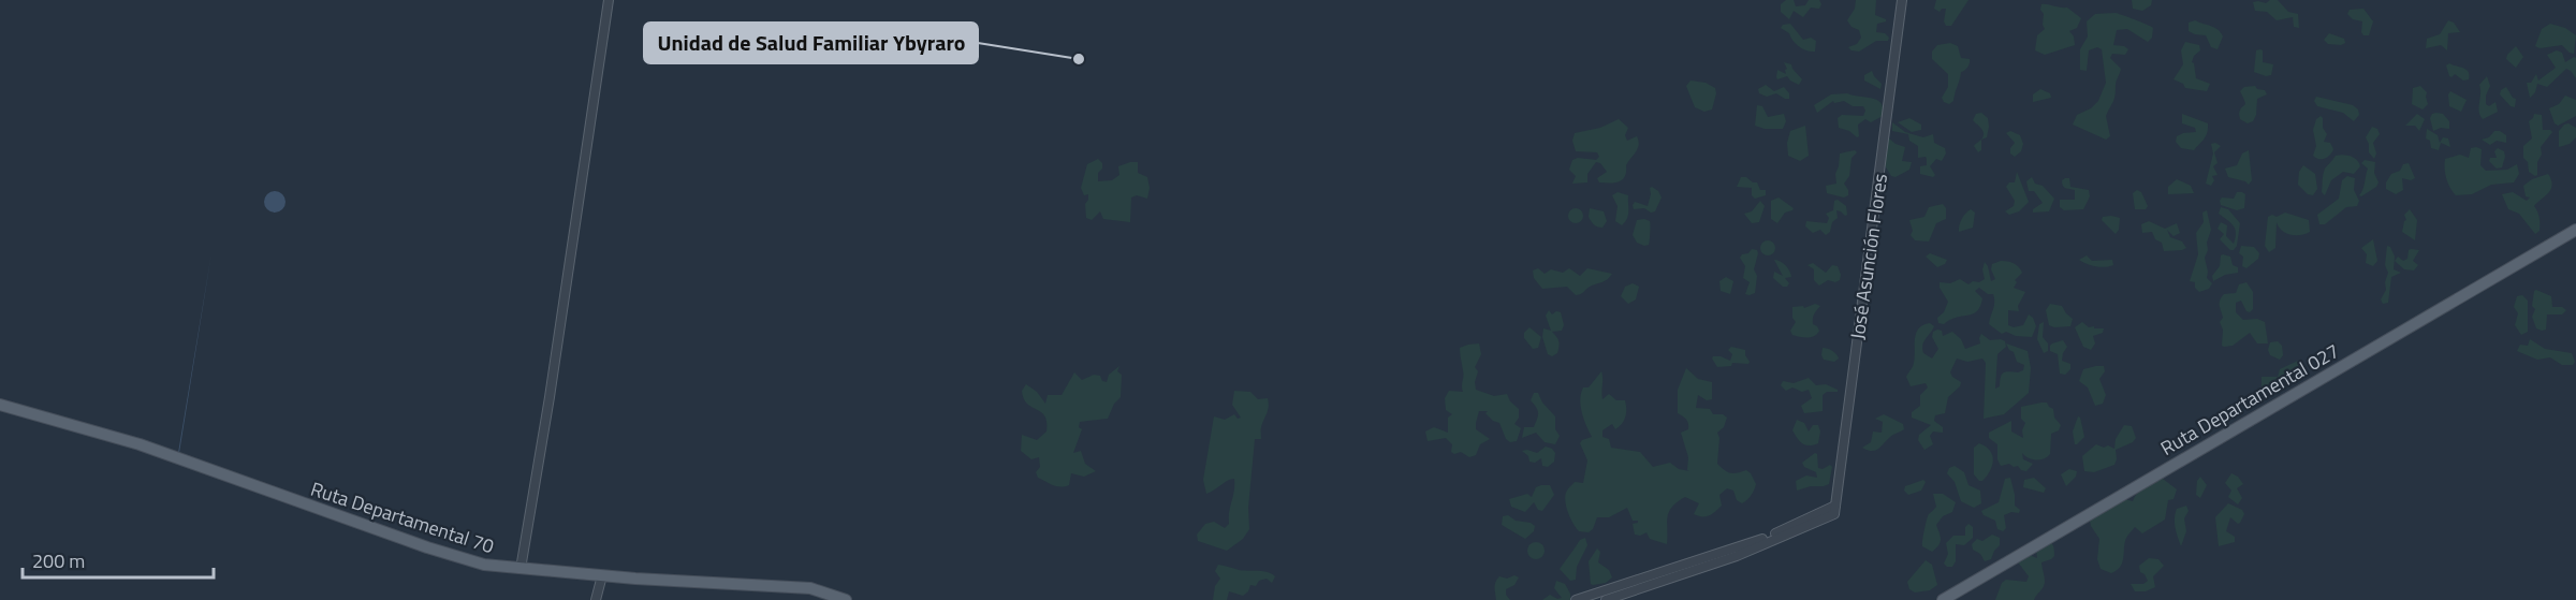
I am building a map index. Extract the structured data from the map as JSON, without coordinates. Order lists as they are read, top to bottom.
{
  "streets": {
    "main road": ["Ruta Departamental 027", "Ruta Departamental 70"],
    "street": ["José Asunción Flores"]
  },
  "places": ["Unidad de Salud Familiar Ybyraro"],
  "scale_bar": "200 m"
}
